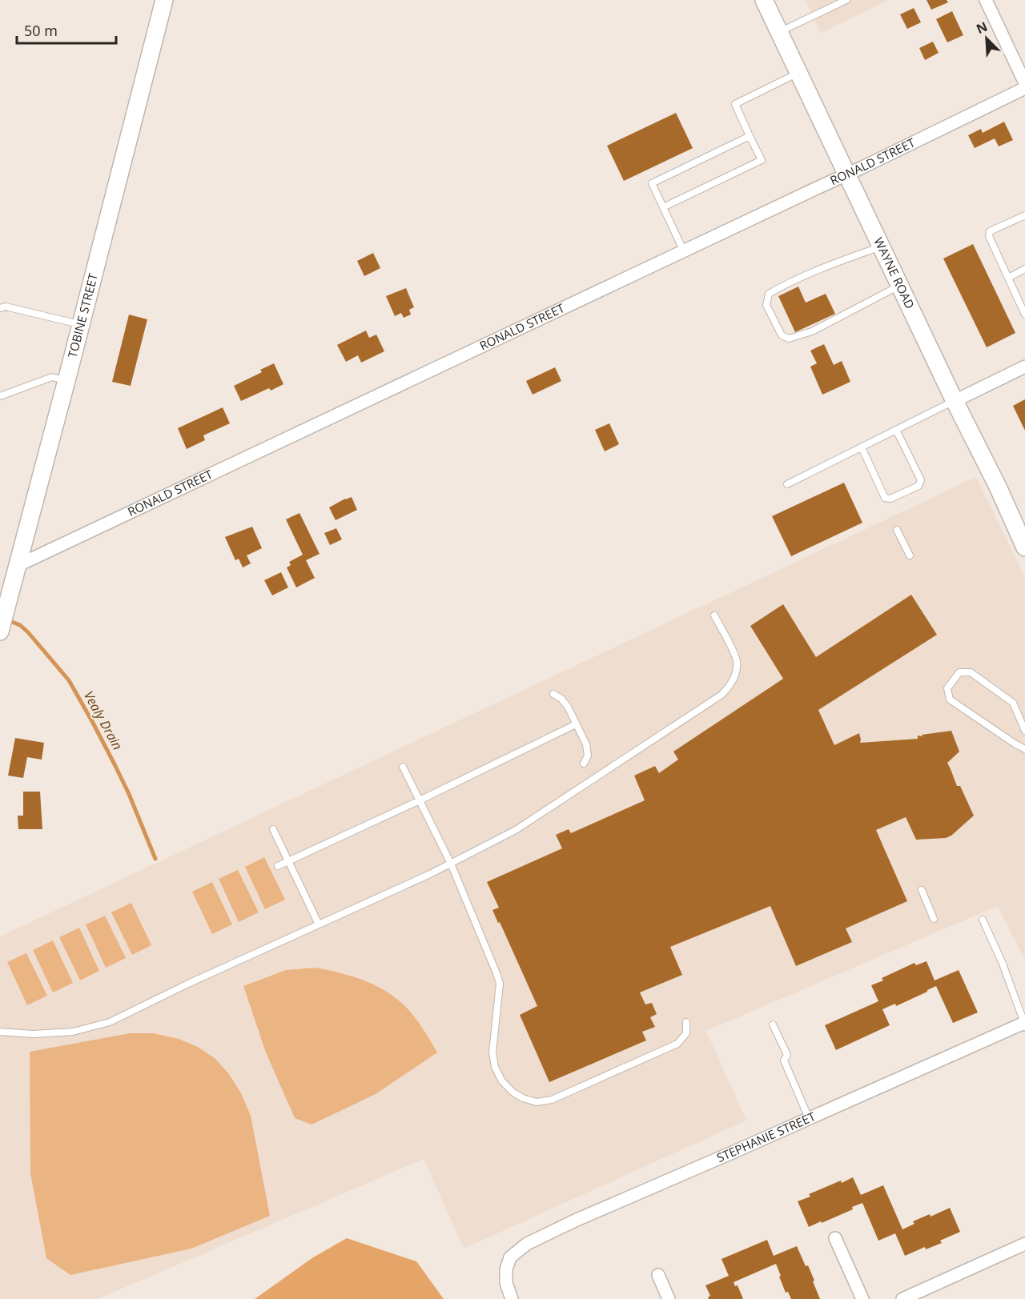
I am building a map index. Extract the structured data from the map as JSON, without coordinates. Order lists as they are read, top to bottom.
{
  "streets": {
    "street": [
      "RONALD STREET",
      "WAYNE ROAD",
      "TOBINE STREET",
      "STEPHANIE STREET"
    ]
  },
  "crossings": [
    ["RONALD STREET", "WAYNE ROAD"],
    ["RONALD STREET", "TOBINE STREET"]
  ],
  "water": ["Vealy Drain"],
  "scale_bar": "50 m",
  "north": "top left"
}
